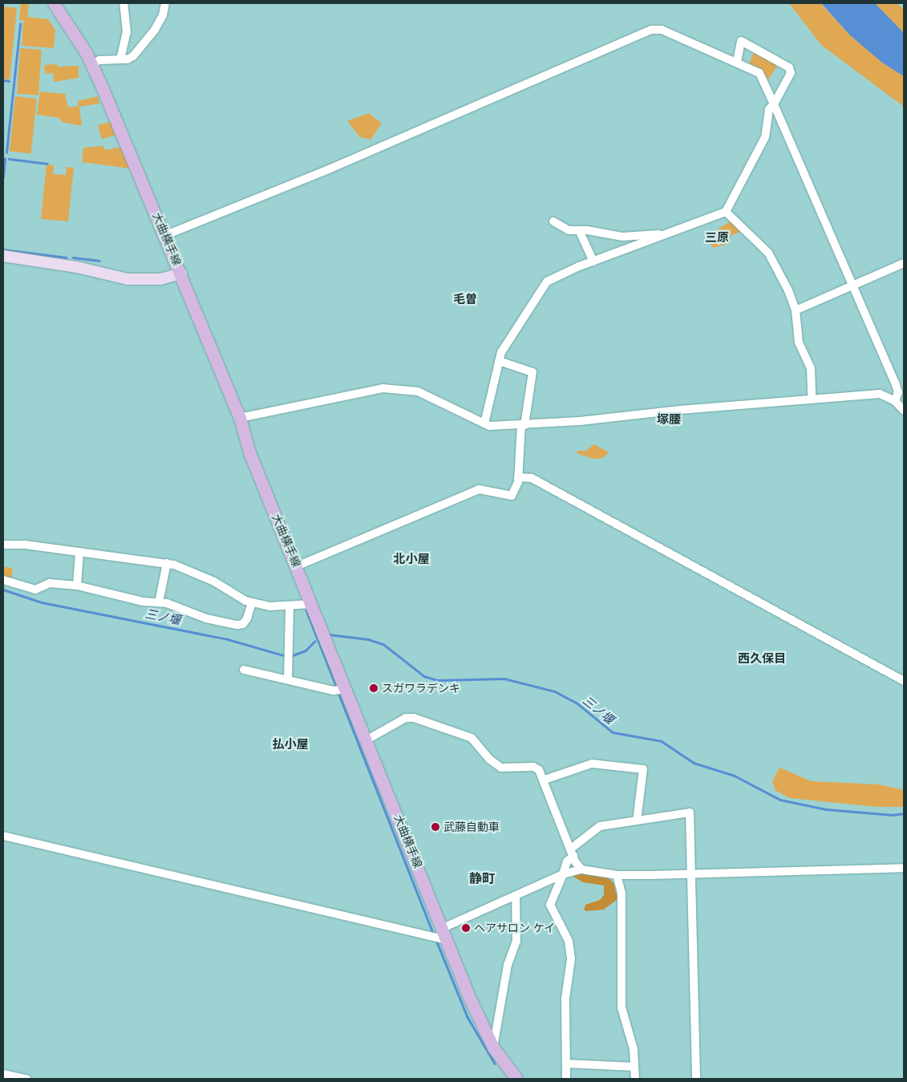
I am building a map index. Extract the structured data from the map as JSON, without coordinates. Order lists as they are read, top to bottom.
{
  "streets": {
    "main road": ["大曲横手線"]
  },
  "districts": [
    "三原",
    "毛曽",
    "塚腰",
    "北小屋",
    "西久保目",
    "払小屋",
    "静町"
  ],
  "water": ["三ノ堰"],
  "places": ["スガワラデンキ", "武藤自動車", "ヘアサロン ケイ"]
}
